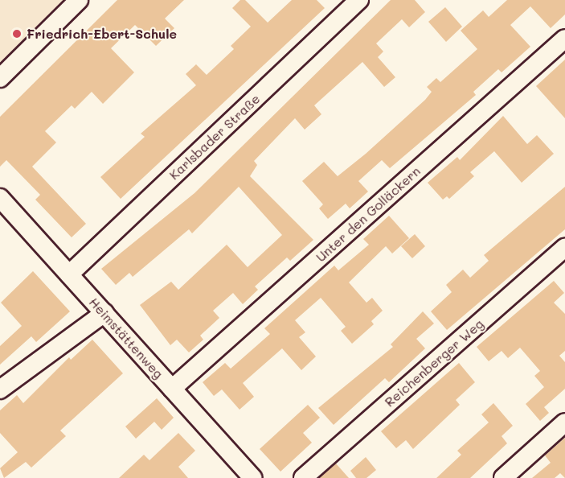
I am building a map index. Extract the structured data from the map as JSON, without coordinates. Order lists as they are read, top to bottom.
{
  "streets": {
    "street": [
      "Karlsbader Straße",
      "Unter den Golläckern",
      "Heimstättenweg",
      "Reichenberger Weg"
    ]
  },
  "crossings": [
    ["Karlsbader Straße", "Heimstättenweg"],
    ["Unter den Golläckern", "Heimstättenweg"]
  ],
  "places": ["Friedrich-Ebert-Schule"]
}
